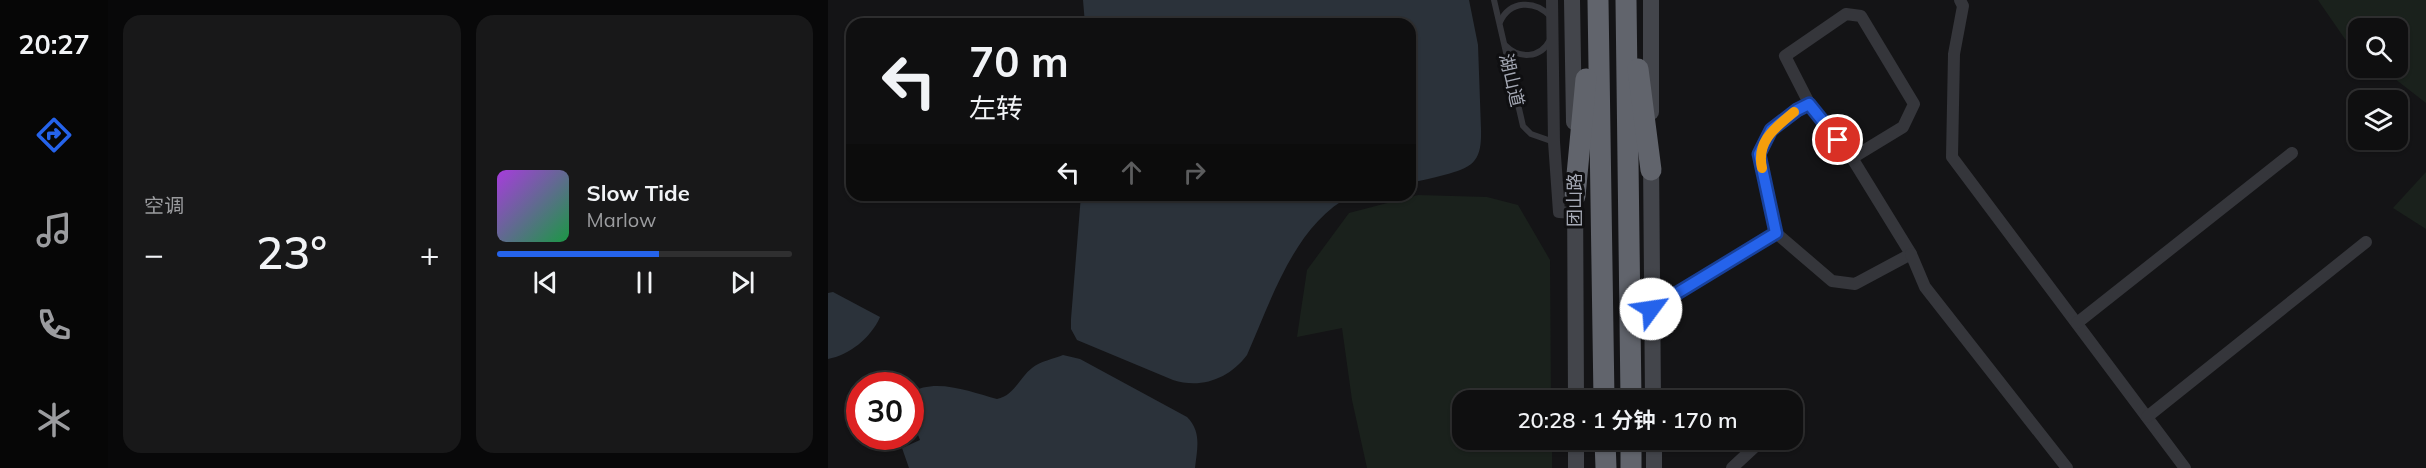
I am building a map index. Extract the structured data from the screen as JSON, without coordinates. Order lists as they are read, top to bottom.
{
  "streets": {
    "highway": ["团山路"],
    "street": ["湖山道"]
  },
  "crossings": [
    ["湖山道", "团山路"]
  ],
  "page": {
    "tabs": "20:27",
    "tile": "空调",
    "turn": ["70 m", "左转"],
    "song": ["Slow Tide", "Marlow"],
    "heat": ["−", "23°", "+"],
    "limit": "30",
    "trip": "20:28 · 1 分钟 · 170 m"
  }
}
